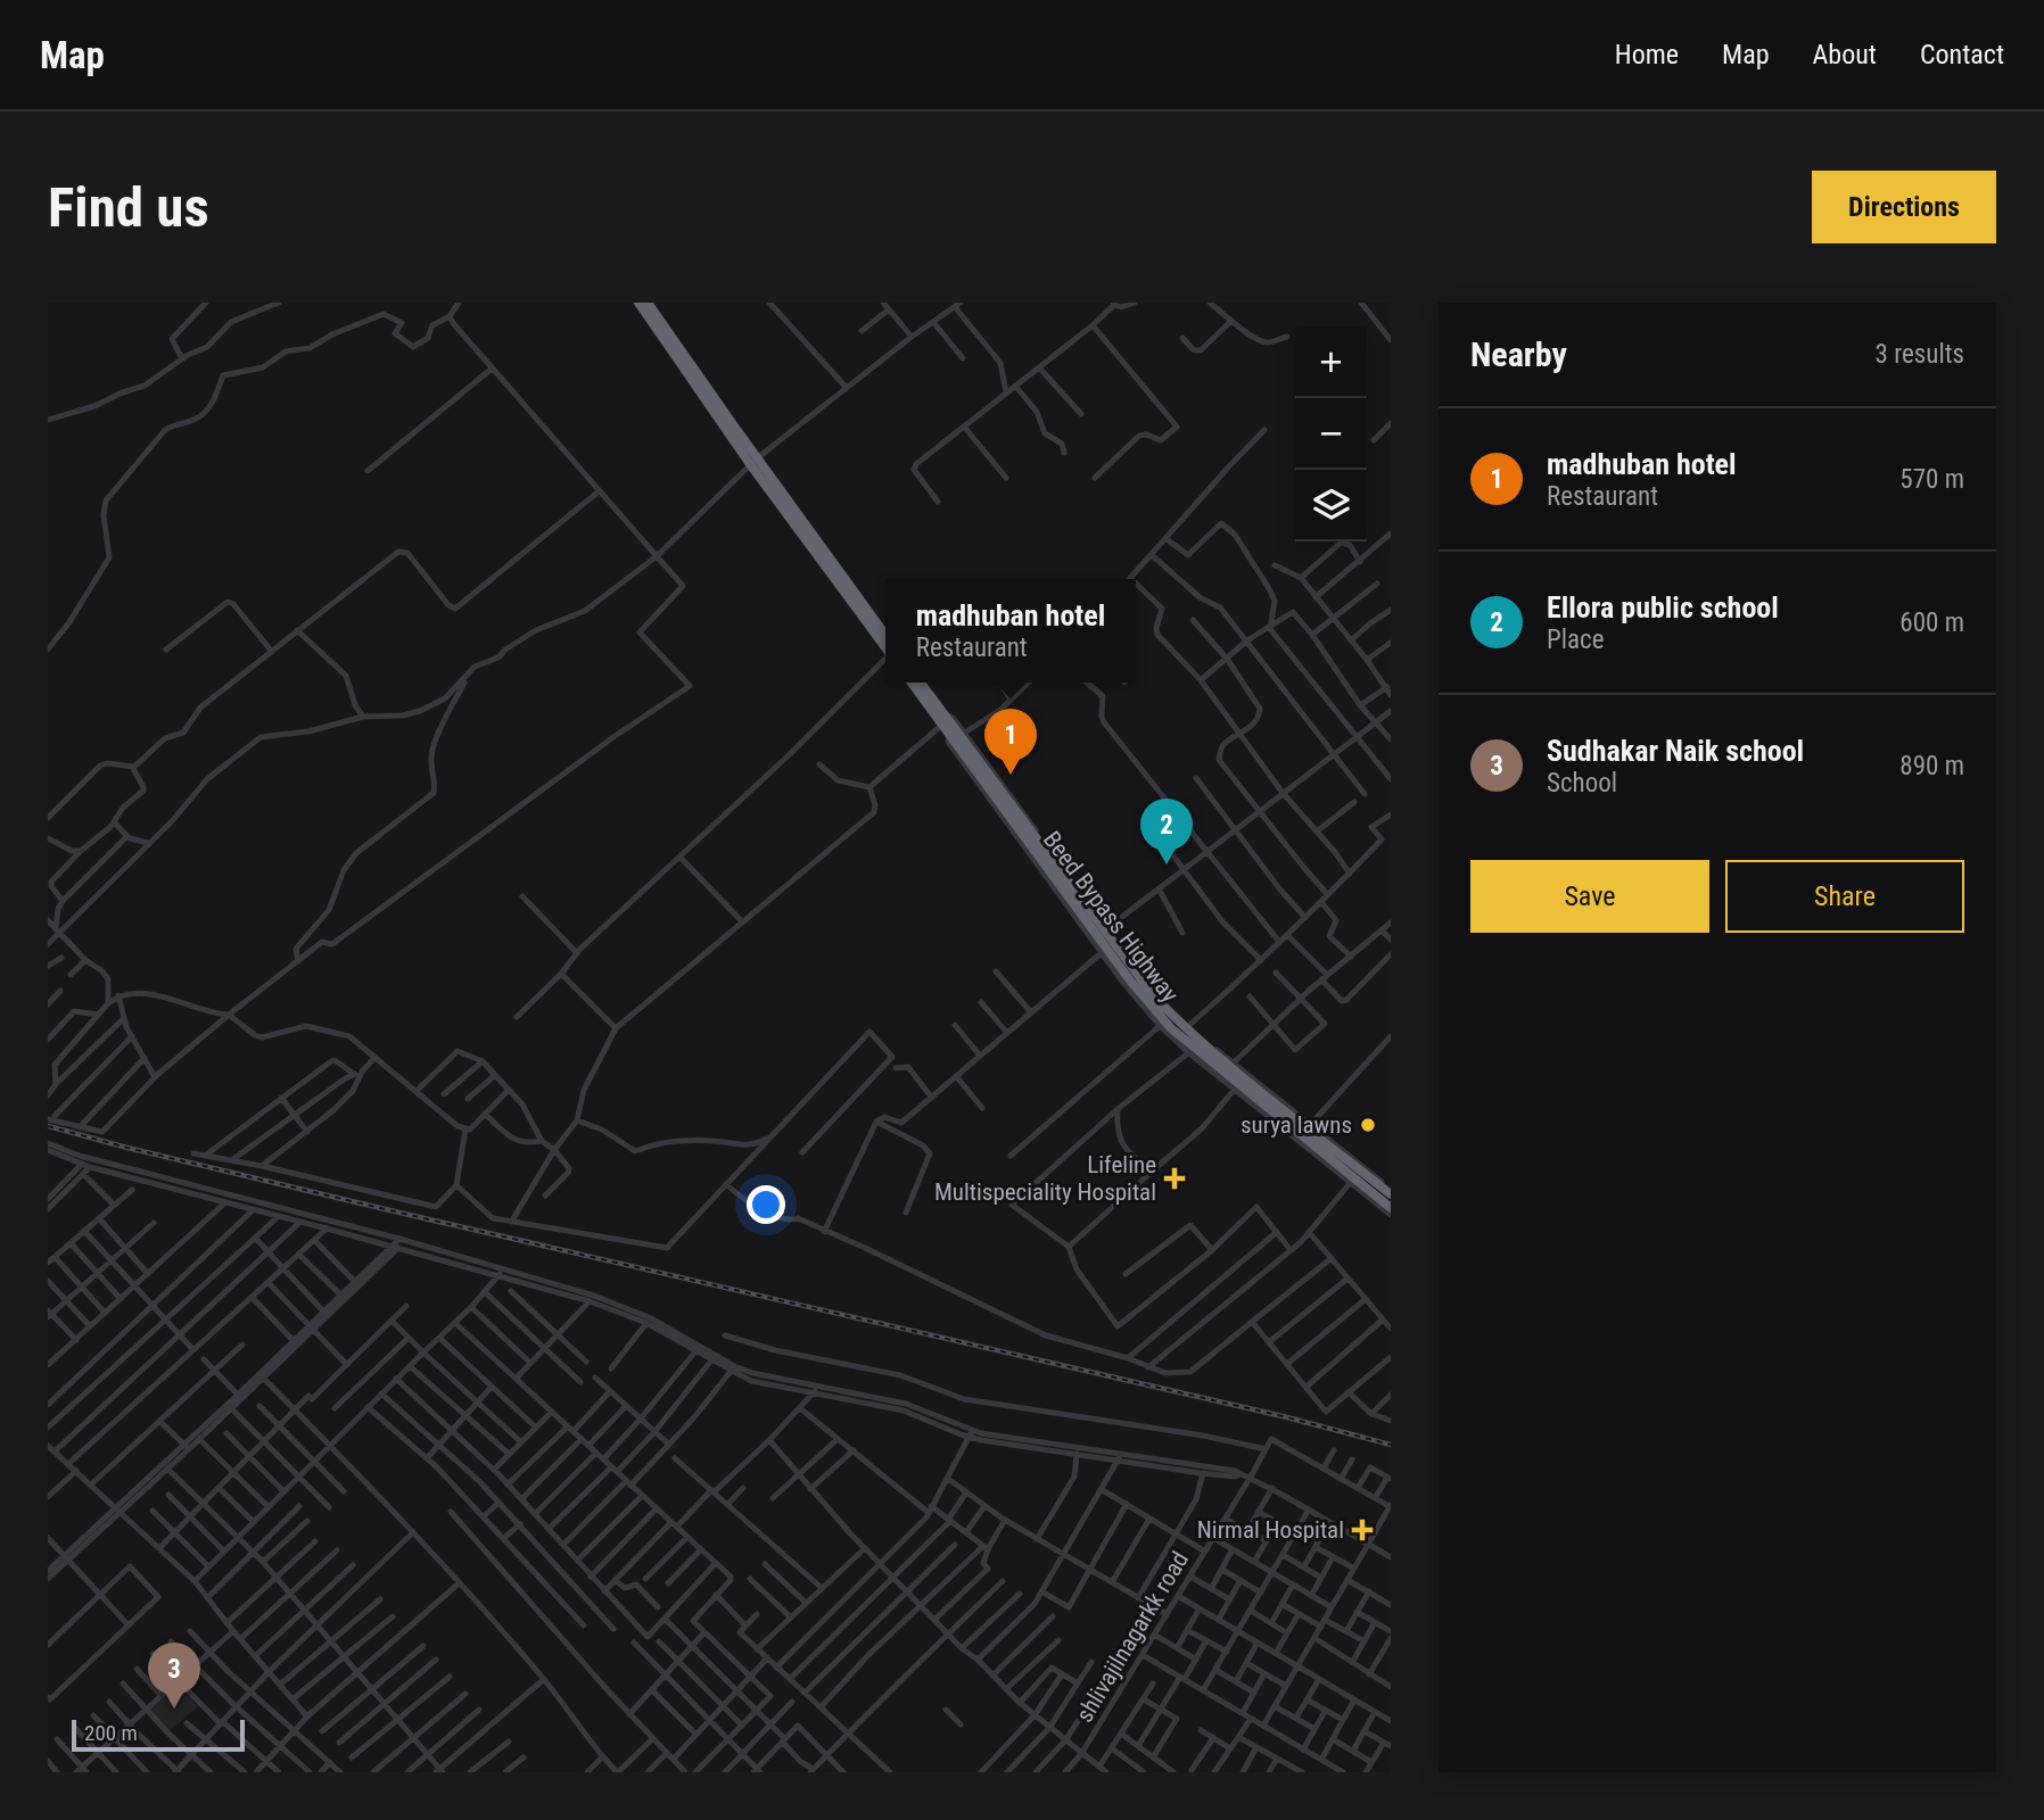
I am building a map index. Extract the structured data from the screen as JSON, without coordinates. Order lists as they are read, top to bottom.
{
  "streets": {
    "highway": ["Beed Bypass Highway"],
    "street": ["shlivajilnagarkk road"]
  },
  "places": {
    "other": ["surya lawns"],
    "health": ["Lifeline Multispeciality Hospital", "Nirmal Hospital"]
  },
  "scale_bar": "200 m",
  "page": {
    "header": "Map",
    "nav": [
      "Home",
      "Map",
      "About",
      "Contact"
    ],
    "buttons": [
      "Directions",
      ["Save", "Share"]
    ],
    "title": "Find us",
    "heading": ["Nearby", "3 results"],
    "map_buttons": ["+", "−"],
    "list": [
      {
        "mark": "1",
        "name": "madhuban hotel",
        "note": "Restaurant",
        "value": "570 m"
      },
      {
        "mark": "2",
        "name": "Ellora public school",
        "note": "Place",
        "value": "600 m"
      },
      {
        "mark": "3",
        "name": "Sudhakar Naik school",
        "note": "School",
        "value": "890 m"
      }
    ],
    "popup": ["madhuban hotel", "Restaurant"],
    "pins": ["1", "2", "3"],
    "scale": "200 m"
  }
}
